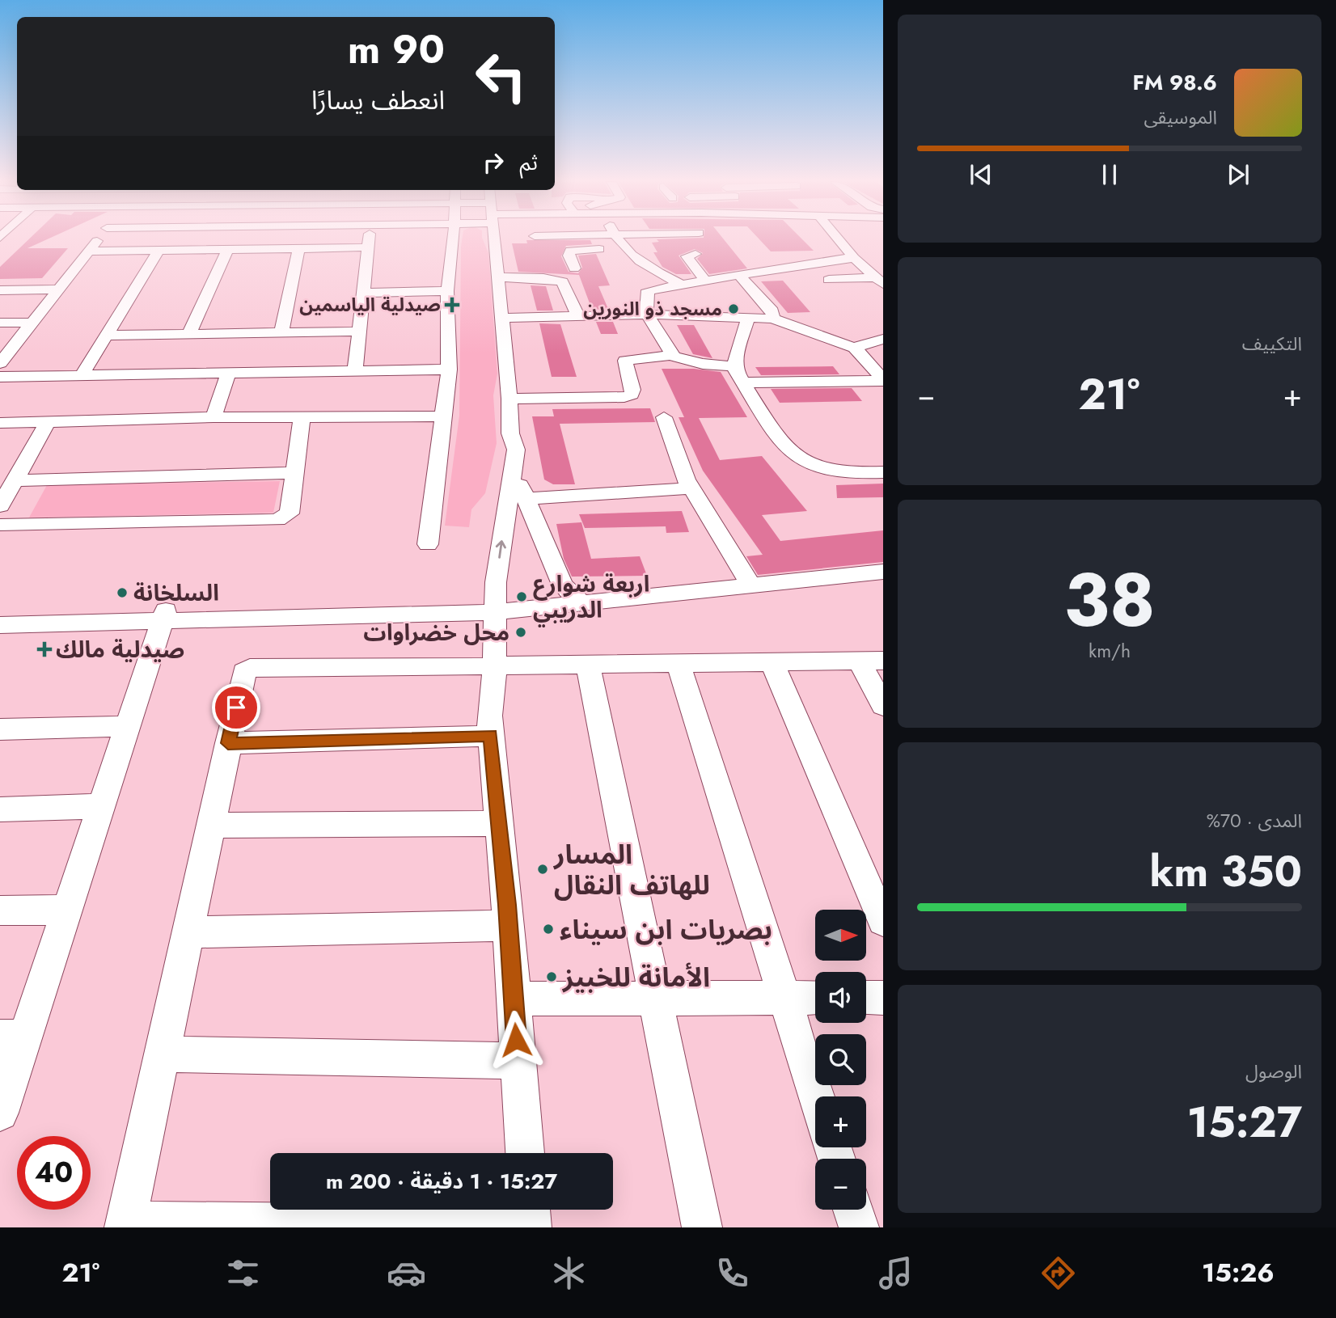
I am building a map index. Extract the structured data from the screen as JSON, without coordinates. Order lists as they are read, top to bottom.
{
  "places": {
    "health": ["صيدلية الياسمين", "صيدلية مالك"],
    "other": [
      "مسجد ذو النورين",
      "السلخانة",
      "اربعة شوارع الدريبي",
      "محل خضراوات",
      "المسار للهاتف النقال",
      "بصريات ابن سيناء",
      "الأمانة للخبيز"
    ]
  },
  "north": "right",
  "page": {
    "turn": ["90 m", "انعطف يسارًا"],
    "song": ["98.6 FM", "الموسيقى"],
    "then": "ثم",
    "tile": [
      "التكييف",
      ["38", "km/h"],
      ["المدى · 70%", "350 km"],
      ["الوصول", "15:27"]
    ],
    "heat": ["−", "21°", "+"],
    "map_buttons": ["+", "−"],
    "limit": "40",
    "trip": "15:27 · 1 دقيقة · 200 m",
    "tabs": ["15:26", "21°"]
  }
}
